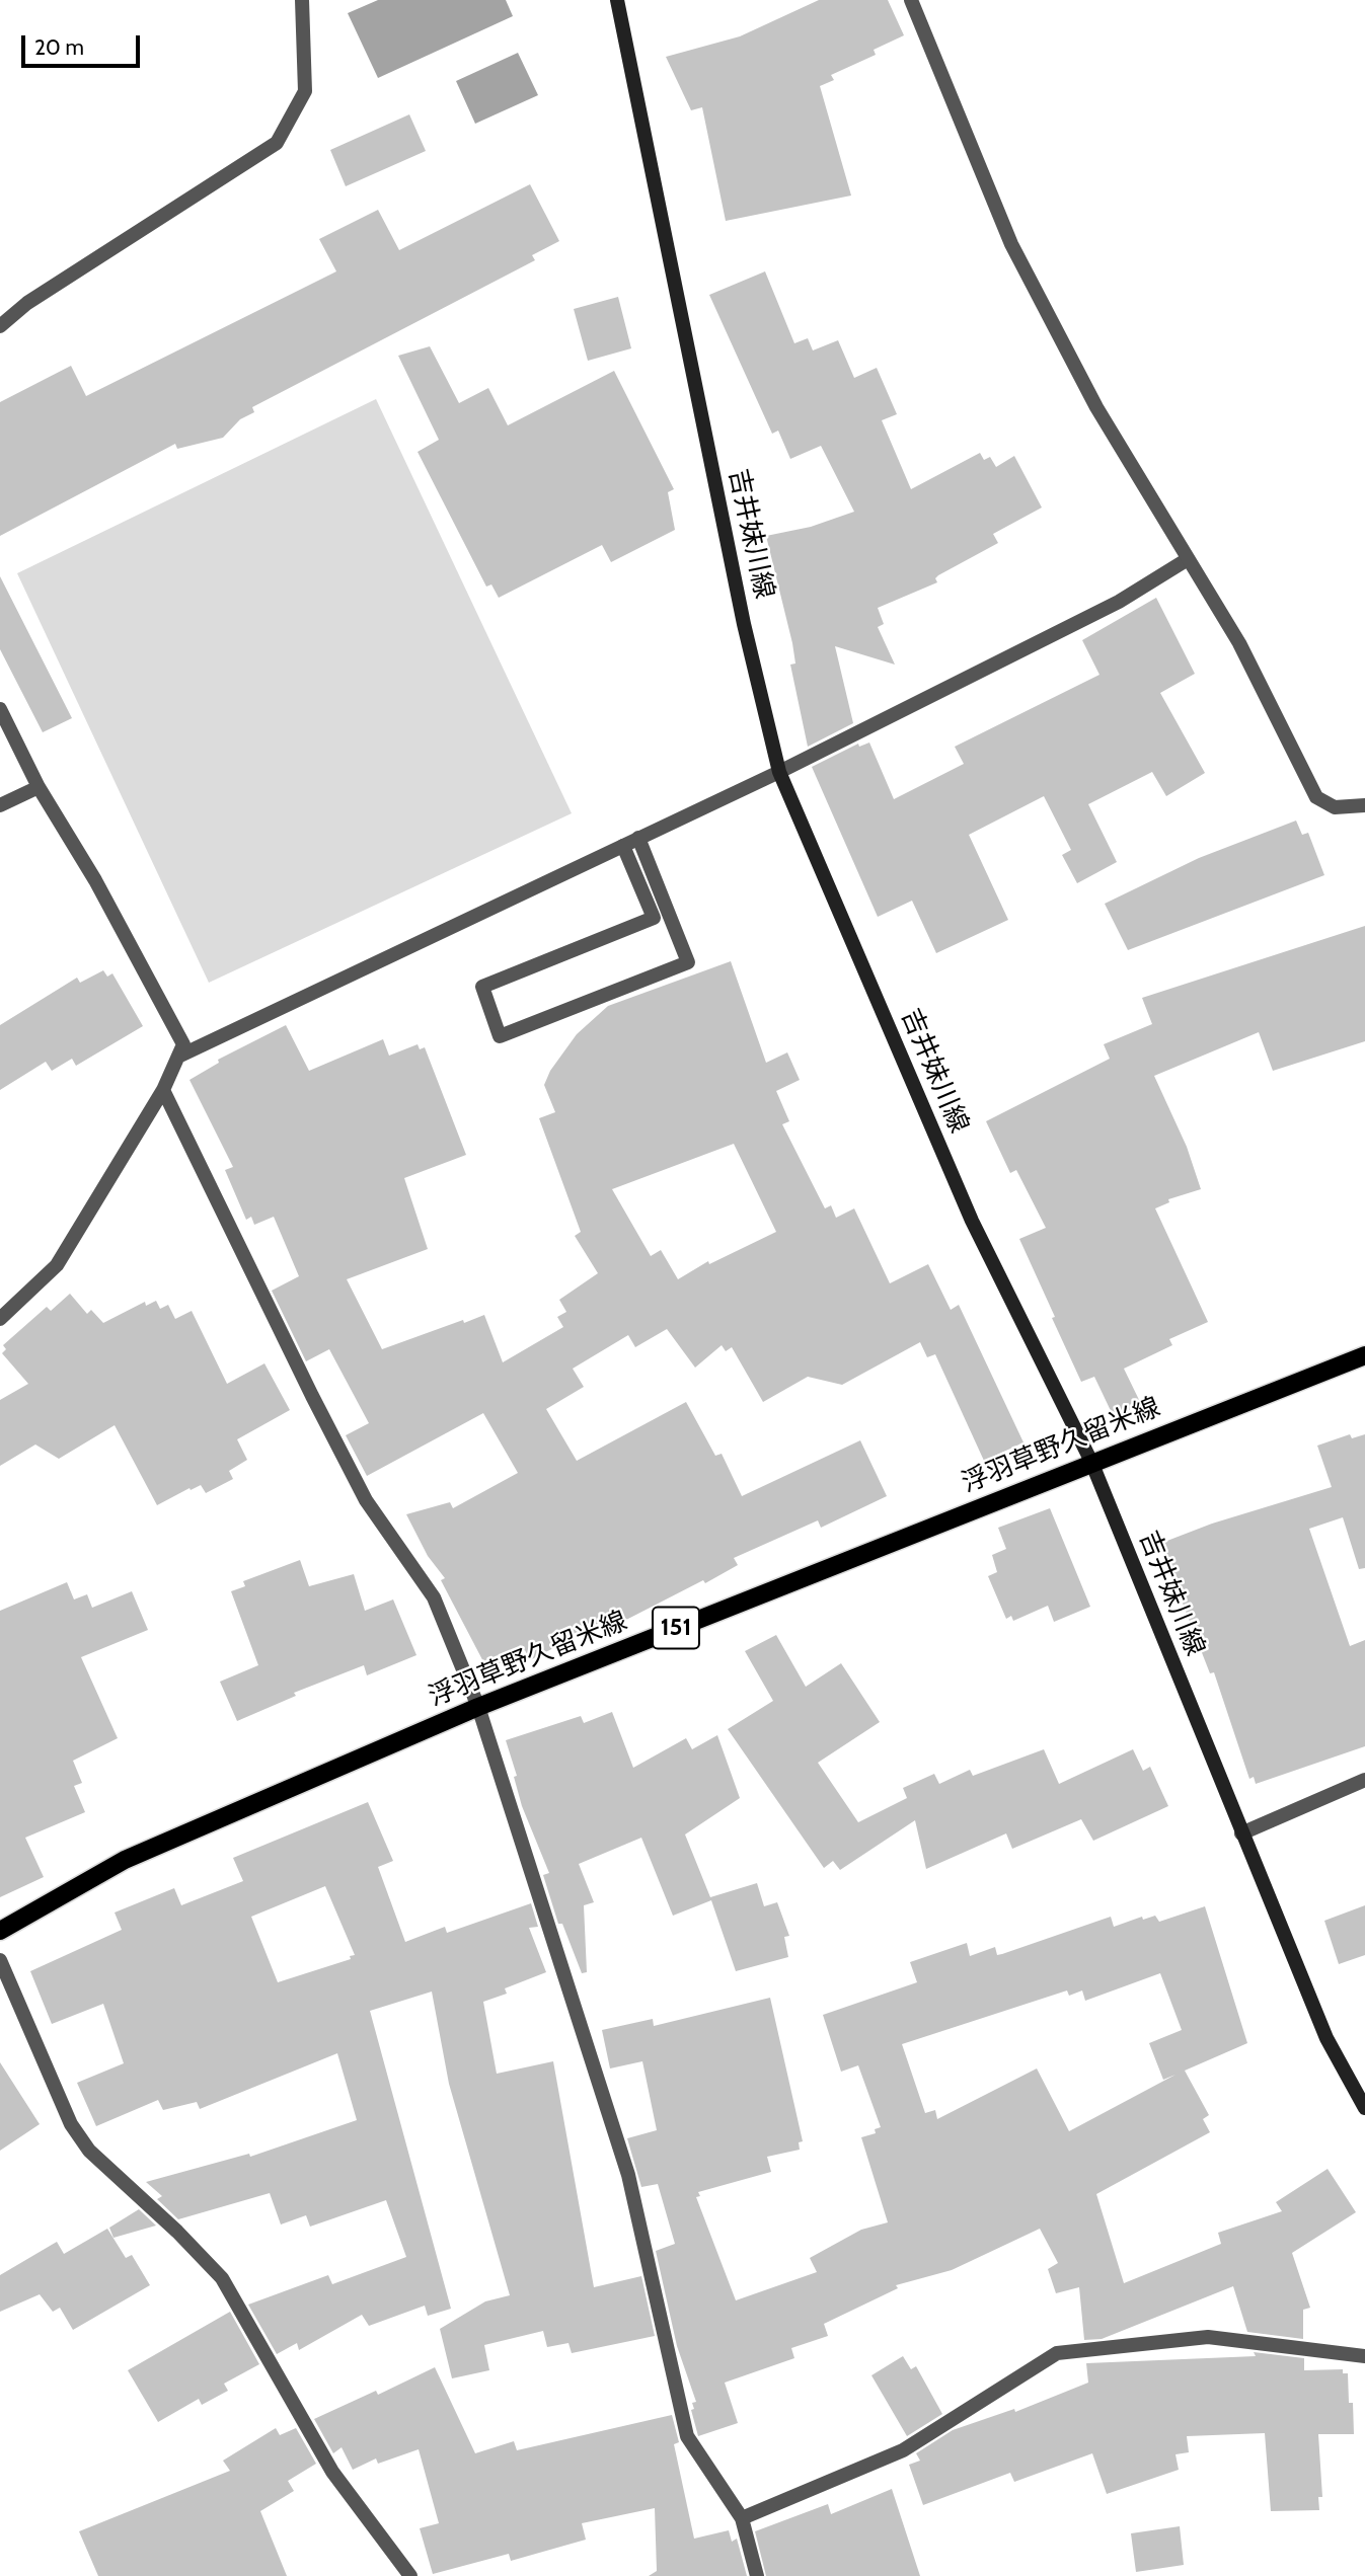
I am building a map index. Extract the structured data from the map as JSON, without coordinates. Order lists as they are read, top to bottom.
{
  "streets": {
    "main road": ["吉井妹川線", "浮羽草野久留米線", "151"]
  },
  "crossings": [
    ["吉井妹川線", "浮羽草野久留米線"]
  ],
  "scale_bar": "20 m"
}
